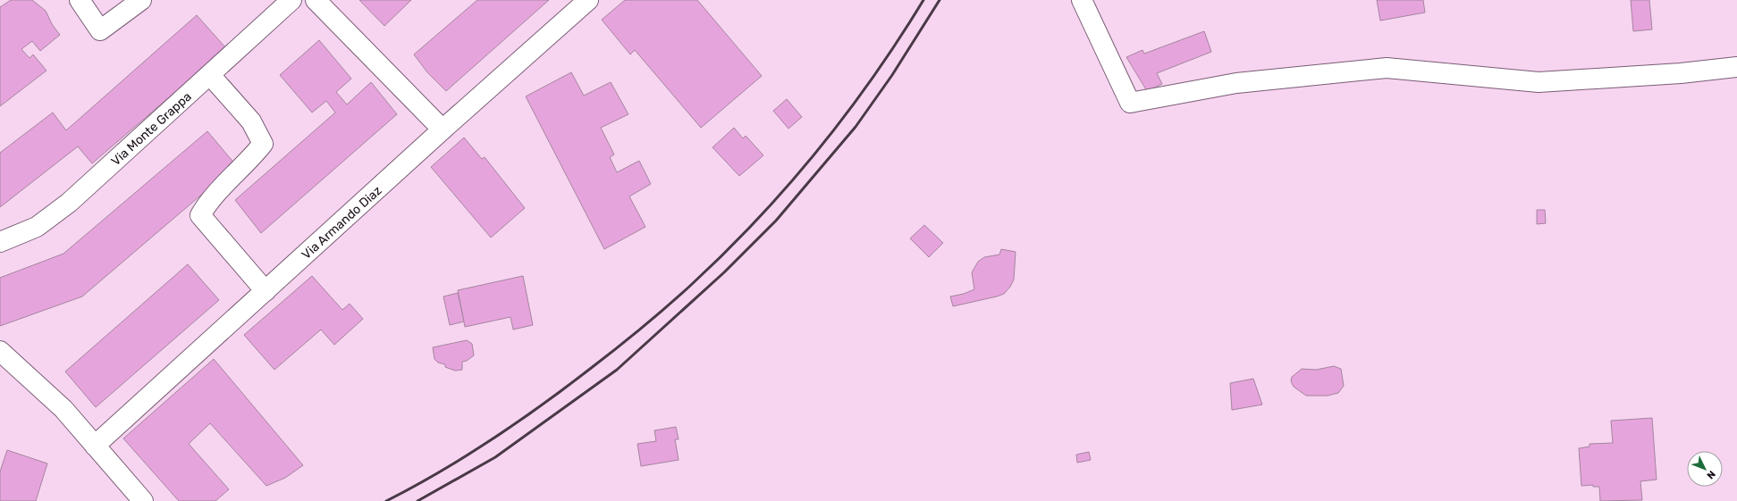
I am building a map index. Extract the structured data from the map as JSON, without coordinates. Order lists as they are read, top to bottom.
{
  "streets": {
    "street": ["Via Monte Grappa", "Via Armando Diaz"]
  },
  "north": "bottom right"
}
